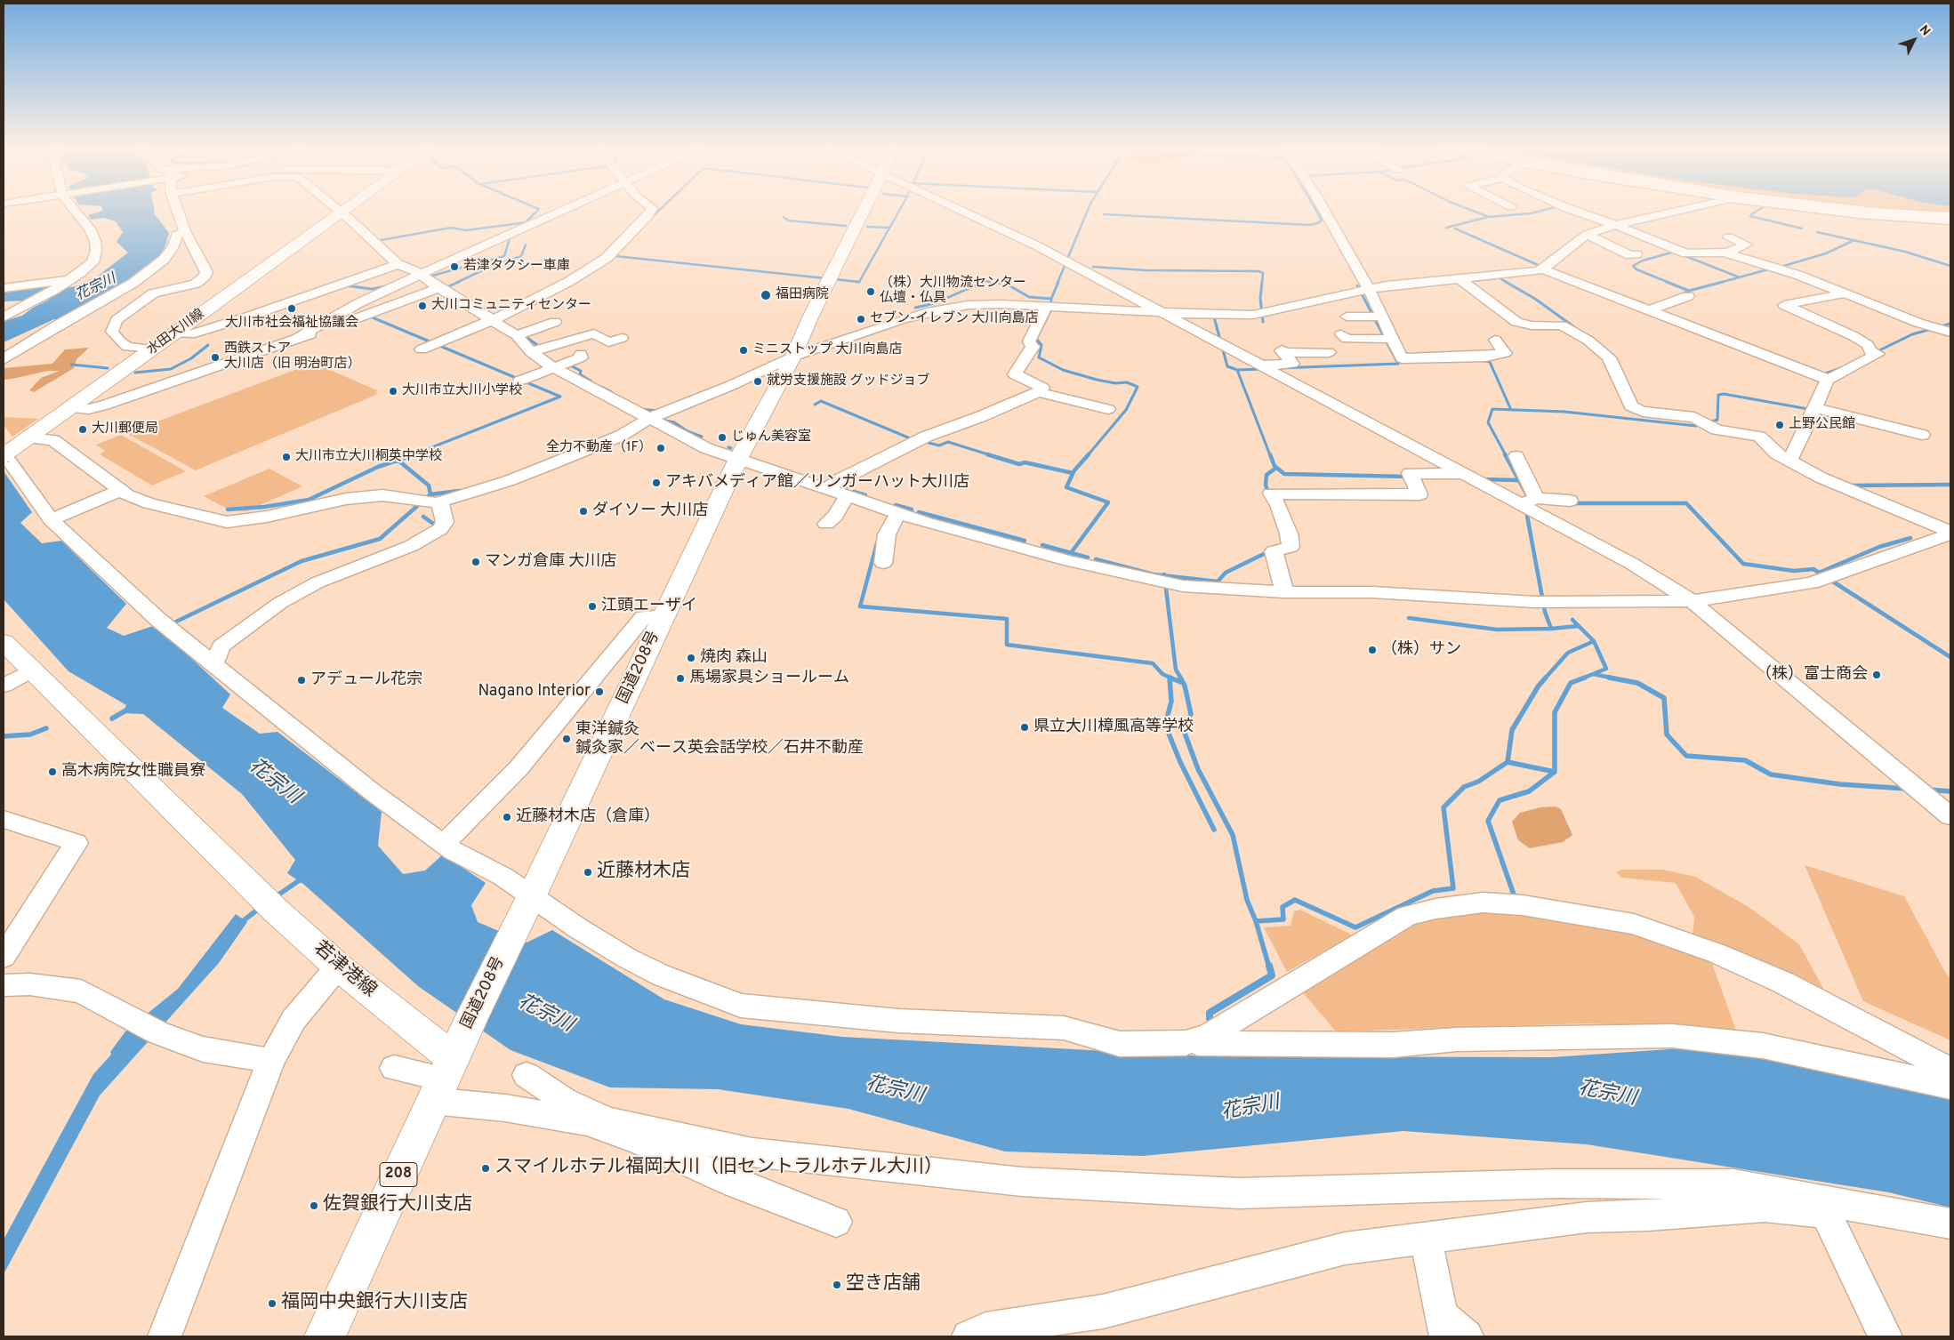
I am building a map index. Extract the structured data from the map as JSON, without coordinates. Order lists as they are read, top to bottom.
{
  "streets": {
    "main road": [
      "水田大川線",
      "国道208号",
      "若津港線",
      "208"
    ]
  },
  "crossings": [
    ["国道208号", "若津港線"]
  ],
  "water": ["花宗川"],
  "places": [
    "若津タクシー車庫",
    "（株）大川物流センター 仏壇・仏具",
    "福田病院",
    "大川コミュニティセンター",
    "大川市社会福祉協議会",
    "セブン-イレブン 大川向島店",
    "ミニストップ 大川向島店",
    "西鉄ストア 大川店（旧 明治町店）",
    "就労支援施設 グッドジョブ",
    "大川市立大川小学校",
    "上野公民館",
    "大川郵便局",
    "じゅん美容室",
    "全力不動産（1F）",
    "大川市立大川桐英中学校",
    "アキバメディア館／リンガーハット大川店",
    "ダイソー 大川店",
    "マンガ倉庫 大川店",
    "江頭エーザイ",
    "（株）サン",
    "焼肉 森山",
    "（株）富士商会",
    "馬場家具ショールーム",
    "アデュール花宗",
    "Nagano Interior",
    "県立大川樟風高等学校",
    "東洋鍼灸 鍼灸家／ベース英会話学校／石井不動産",
    "高木病院女性職員寮",
    "近藤材木店（倉庫）",
    "近藤材木店",
    "スマイルホテル福岡大川（旧セントラルホテル大川）",
    "佐賀銀行大川支店",
    "空き店舗",
    "福岡中央銀行大川支店"
  ],
  "north": "top right"
}
